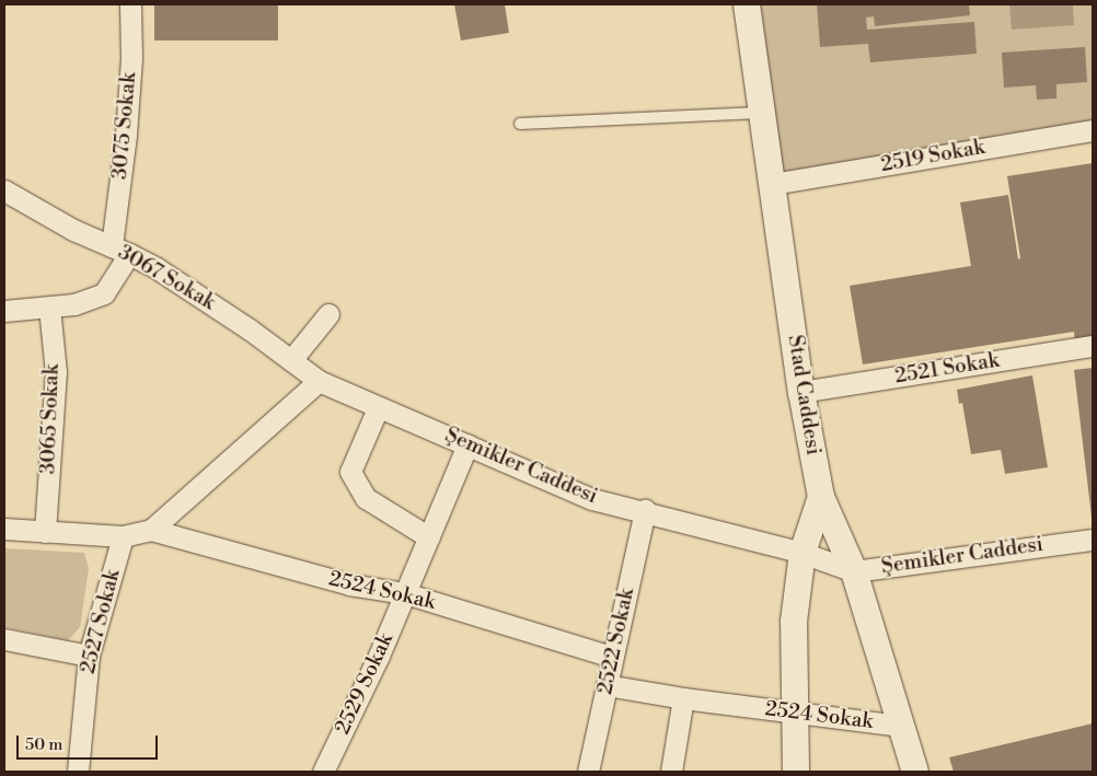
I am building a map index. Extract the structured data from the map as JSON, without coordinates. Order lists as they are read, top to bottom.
{
  "streets": {
    "street": [
      "3075 Sokak",
      "2519 Sokak",
      "3067 Sokak",
      "2521 Sokak",
      "Stad Caddesi",
      "3065 Sokak",
      "Şemikler Caddesi",
      "2524 Sokak",
      "2527 Sokak",
      "2522 Sokak",
      "2529 Sokak"
    ]
  },
  "crossings": [
    ["3075 Sokak", "3067 Sokak"],
    ["2519 Sokak", "Stad Caddesi"],
    ["3067 Sokak", "Şemikler Caddesi"],
    ["2521 Sokak", "Stad Caddesi"],
    ["Stad Caddesi", "Şemikler Caddesi"],
    ["Stad Caddesi", "2524 Sokak"],
    ["Şemikler Caddesi", "2522 Sokak"],
    ["Şemikler Caddesi", "2529 Sokak"],
    ["2524 Sokak", "2522 Sokak"],
    ["2524 Sokak", "2529 Sokak"]
  ],
  "scale_bar": "50 m"
}
